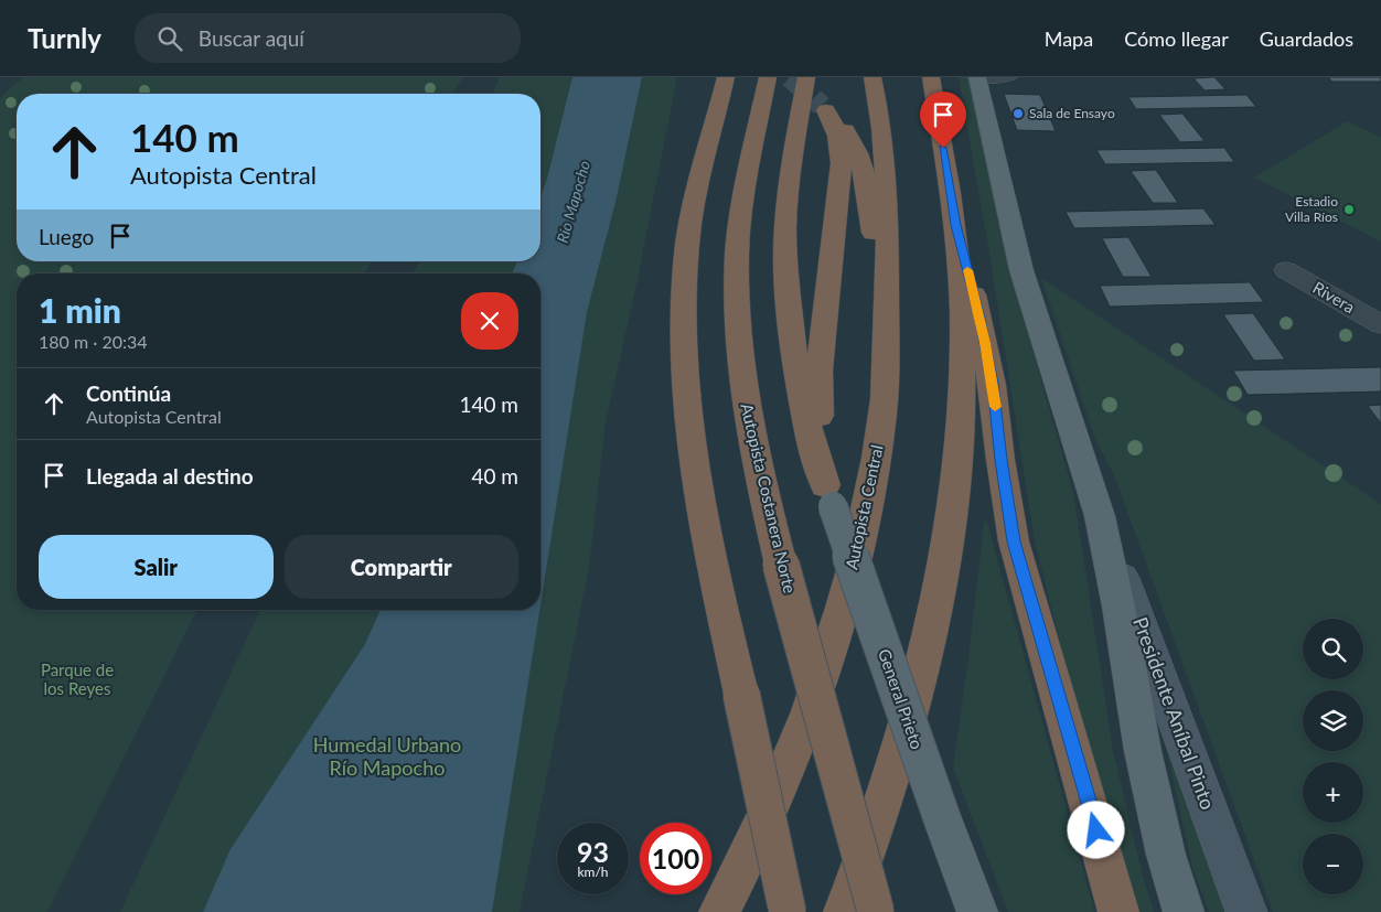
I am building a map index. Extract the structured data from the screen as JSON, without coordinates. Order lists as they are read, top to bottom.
{
  "streets": {
    "highway": ["Autopista Costanera Norte", "Autopista Central"],
    "main road": ["General Prieto", "Presidente Aníbal Pinto"],
    "street": ["Rivera"]
  },
  "water": ["Río Mapocho"],
  "parks": ["Parque de los Reyes", "Humedal Urbano Río Mapocho"],
  "places": ["Sala de Ensayo", "Estadio Villa Ríos"],
  "page": {
    "header": "Turnly",
    "search": "Buscar aquí",
    "nav": ["Mapa", "Cómo llegar", "Guardados"],
    "turn": ["140 m", "Autopista Central"],
    "then": "Luego",
    "heading": ["1 min", "180 m · 20:34"],
    "list": [
      {
        "name": "Continúa",
        "note": "Autopista Central",
        "value": "140 m"
      },
      {
        "name": "Llegada al destino",
        "value": "40 m"
      }
    ],
    "buttons": ["Salir", "Compartir"],
    "map_buttons": ["+", "−"],
    "speed": "93 km/h",
    "limit": "100"
  }
}
